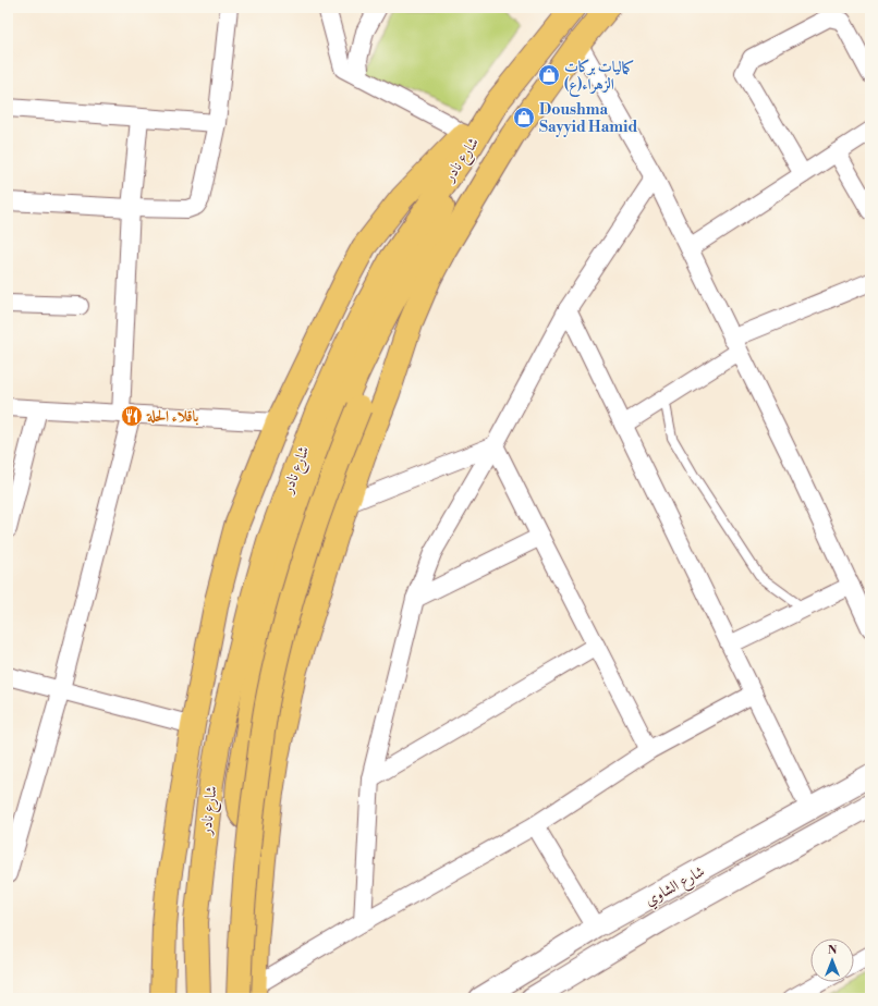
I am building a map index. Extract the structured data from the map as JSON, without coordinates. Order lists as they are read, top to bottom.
{
  "streets": {
    "main road": ["شارع نادر"],
    "street": ["شارع الشاوي"]
  },
  "places": {
    "shop": ["كماليات بركات الزهراء(ع)", "Doushma Sayyid Hamid"],
    "restaurant": ["باقلاء الحلة"]
  },
  "north": "top"
}
